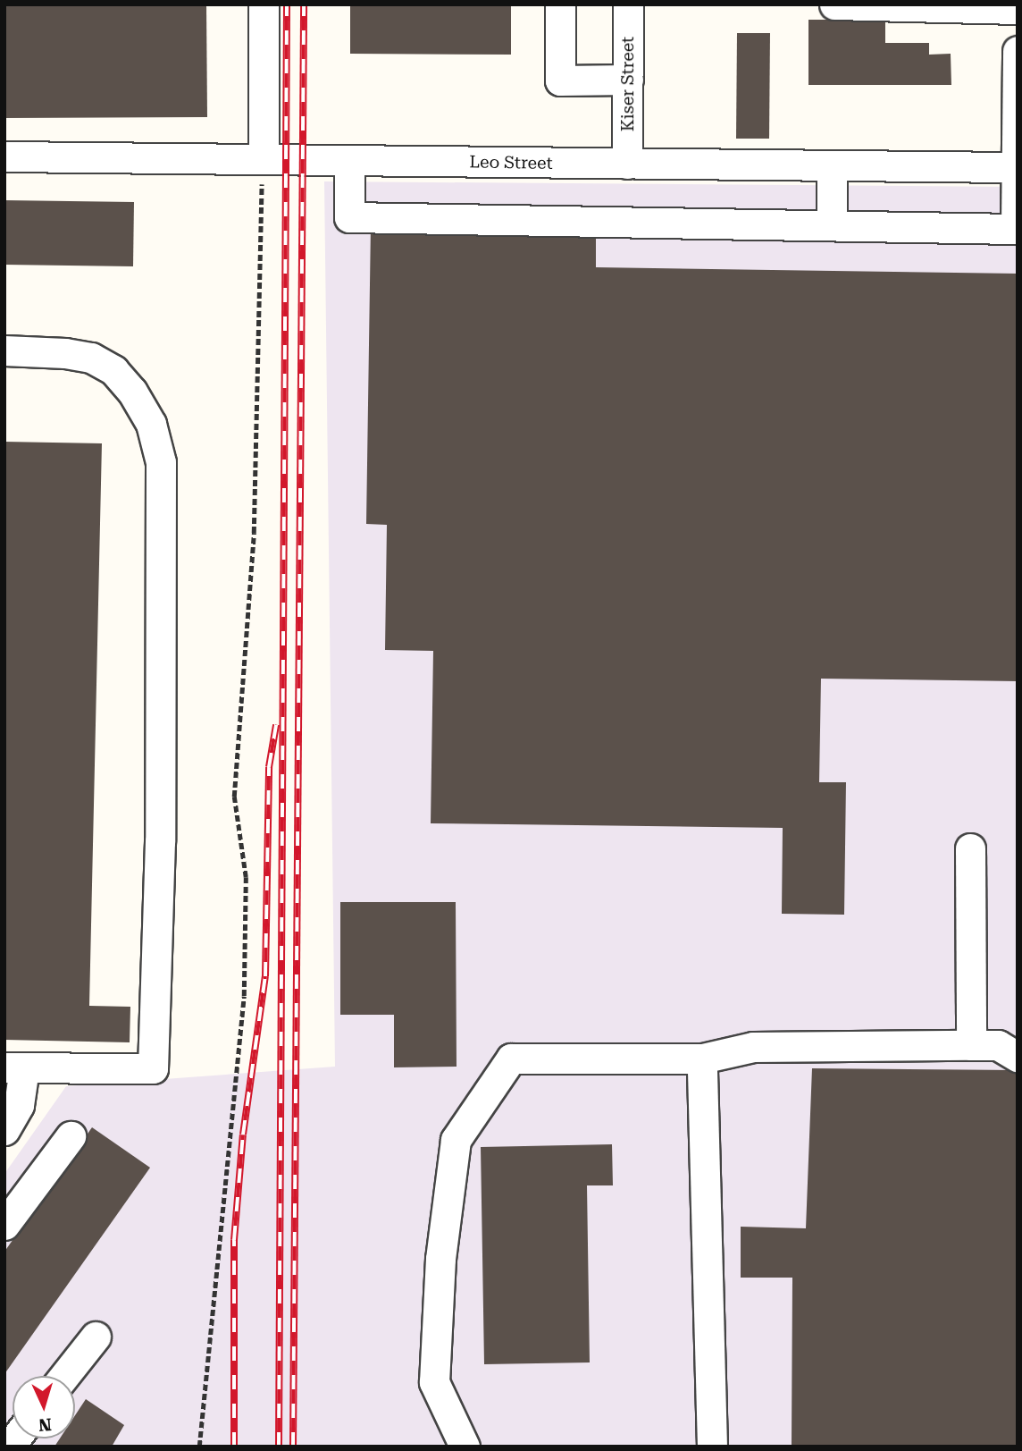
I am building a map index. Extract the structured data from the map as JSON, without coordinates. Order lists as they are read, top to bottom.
{
  "streets": {
    "street": ["Kiser Street", "Leo Street"]
  },
  "crossings": [
    ["Kiser Street", "Leo Street"]
  ],
  "north": "bottom"
}
